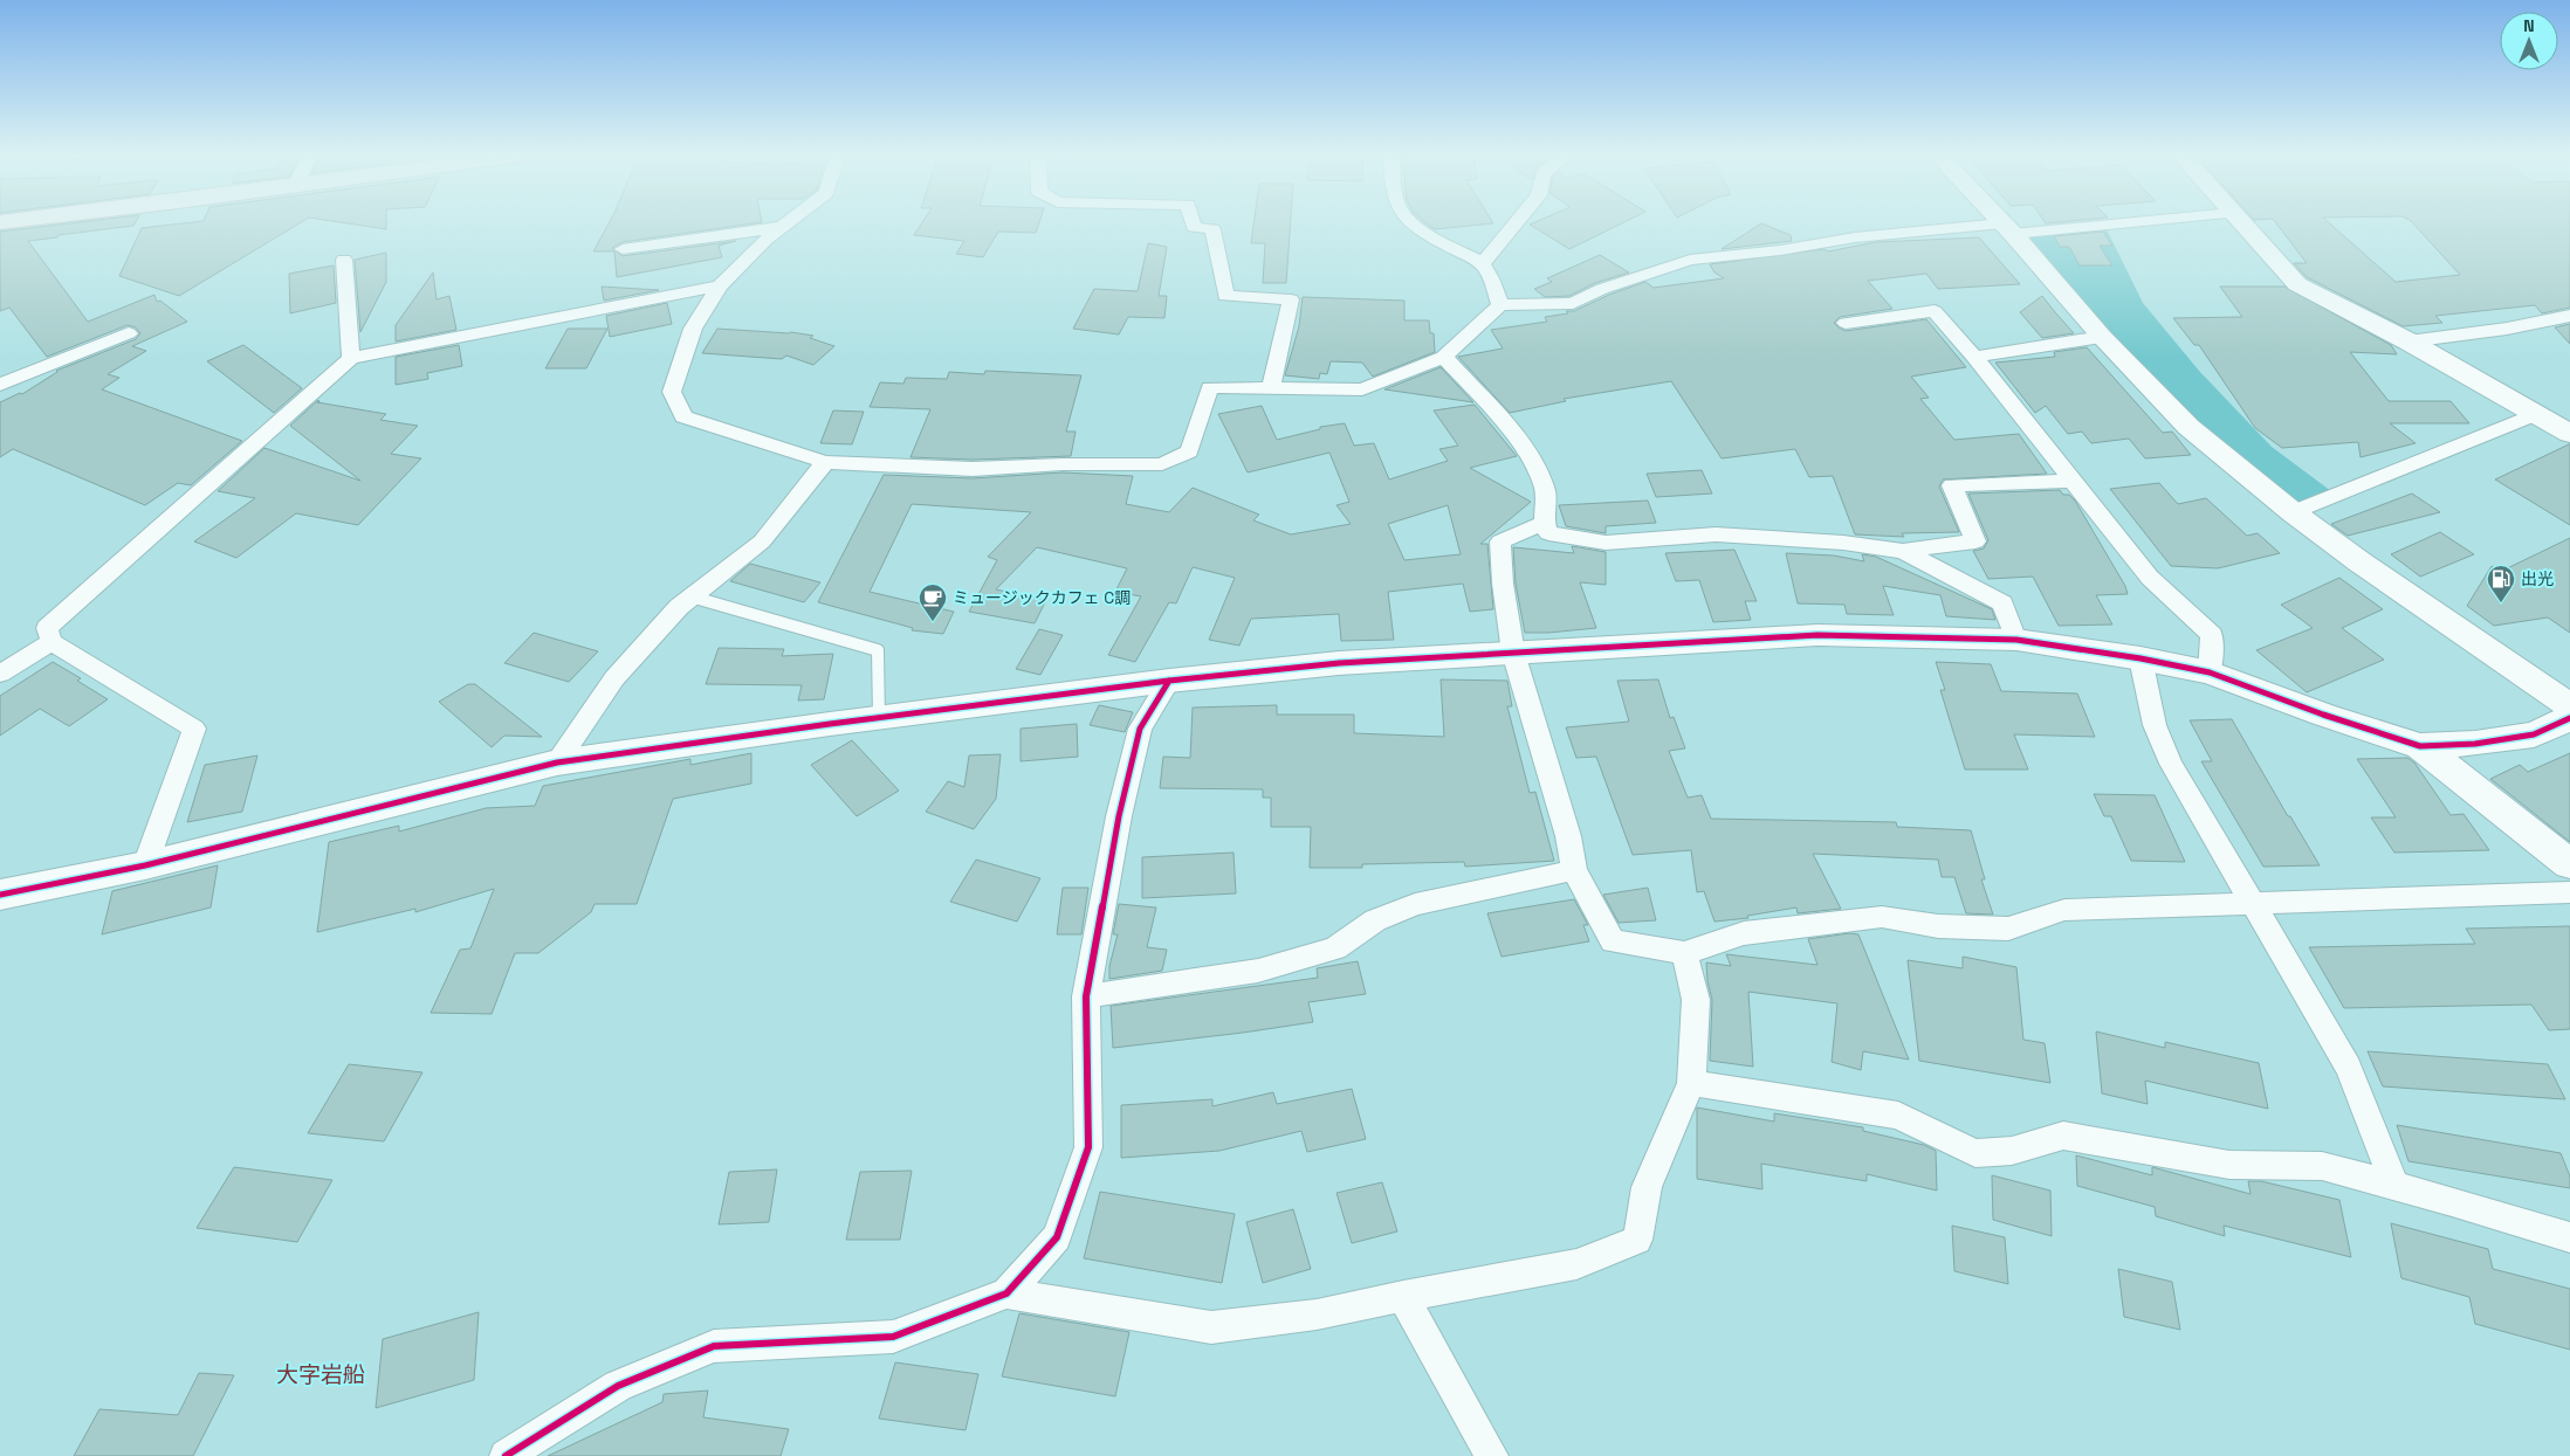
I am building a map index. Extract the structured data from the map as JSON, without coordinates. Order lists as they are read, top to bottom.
{
  "districts": ["大字岩船"],
  "places": {
    "fuel station": ["出光"],
    "cafe": ["ミュージックカフェ C調"]
  },
  "north": "top"
}
